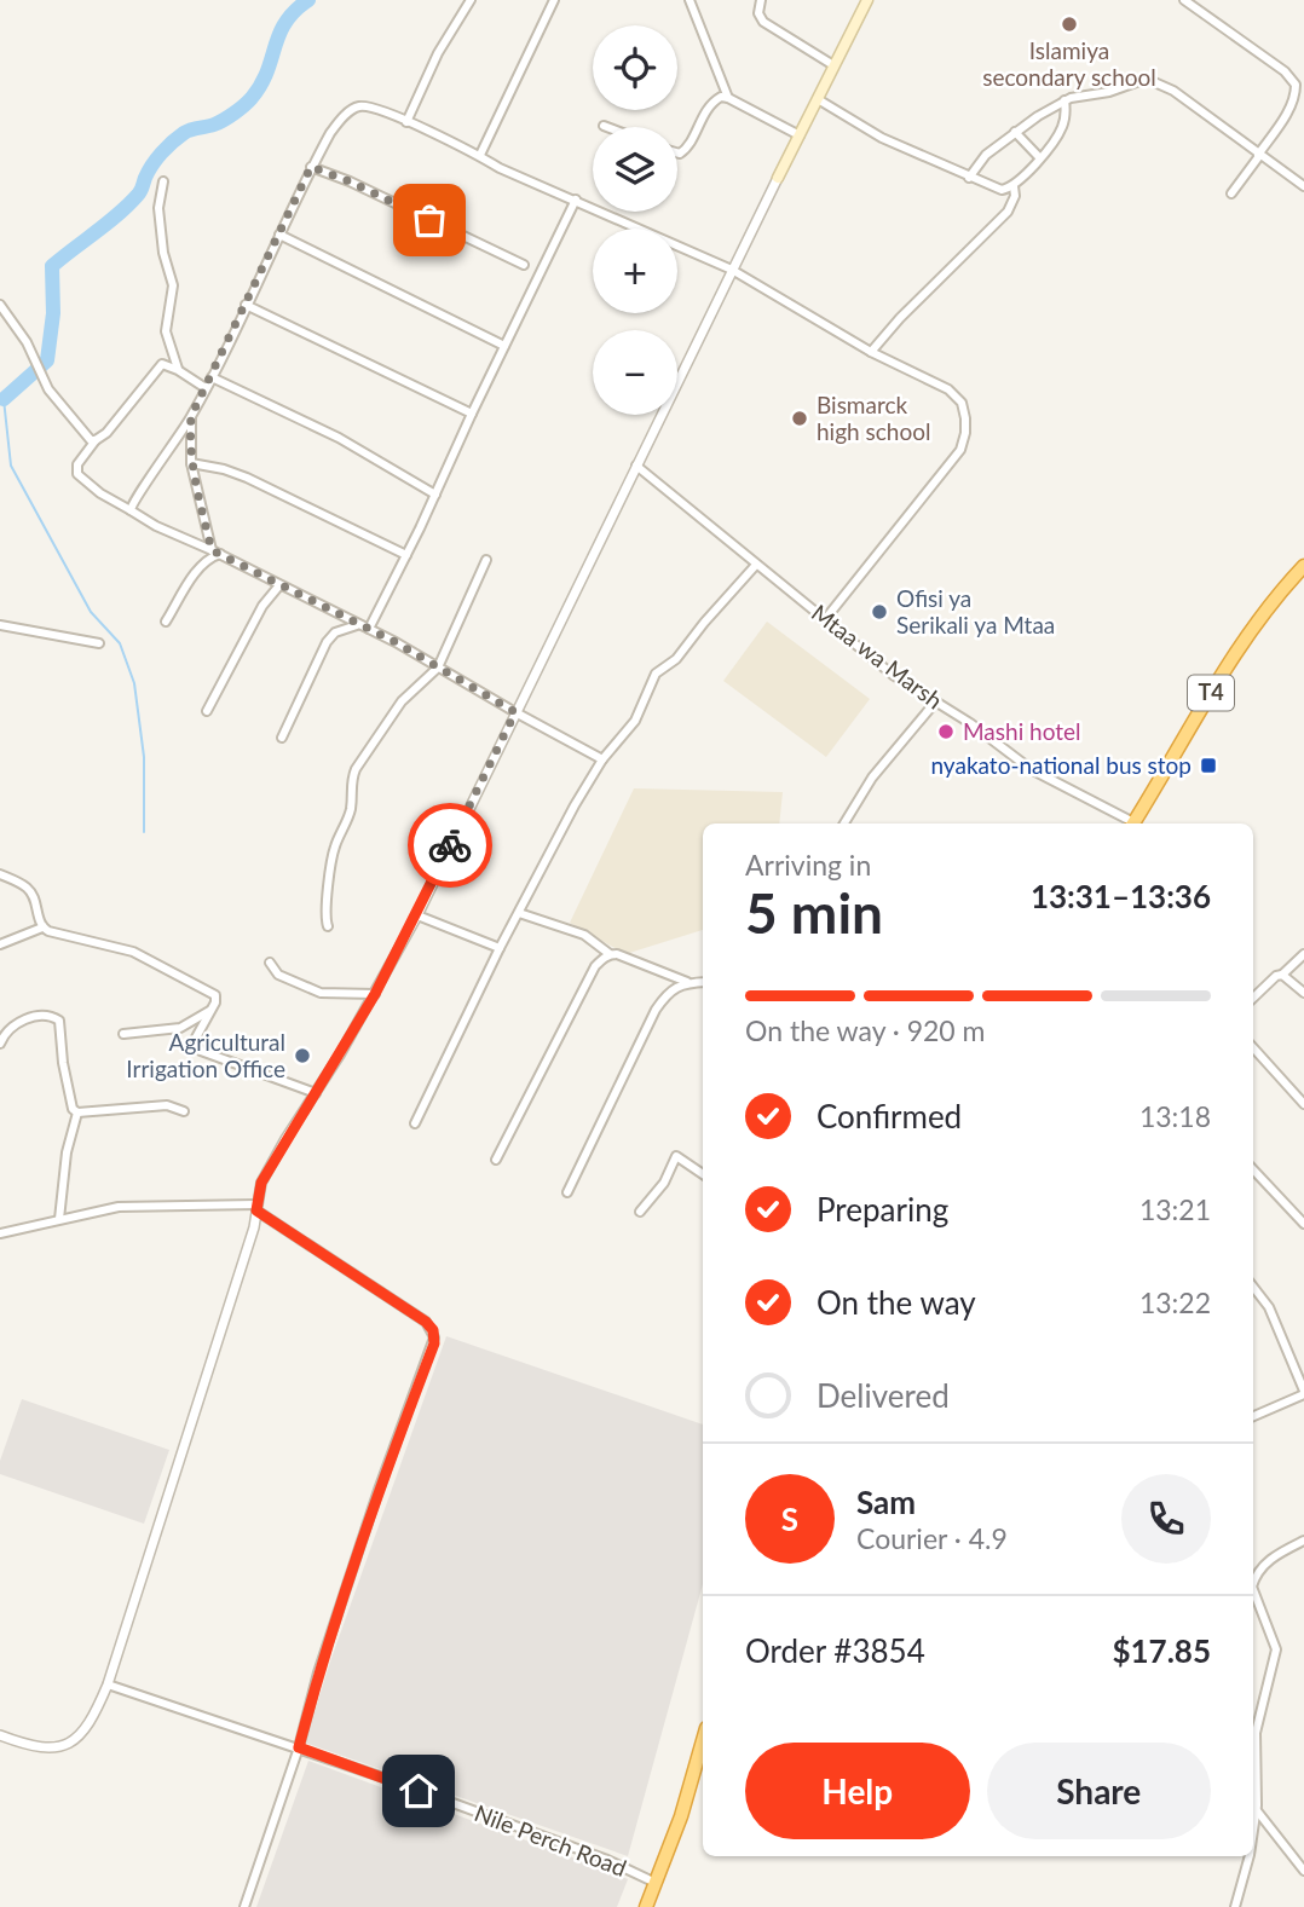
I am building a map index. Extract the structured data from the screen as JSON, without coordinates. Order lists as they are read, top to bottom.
{
  "streets": {
    "highway": ["T4"],
    "street": ["Mtaa wa Marsh", "Nile Perch Road"]
  },
  "places": {
    "other": [
      "Islamiya secondary school",
      "Bismarck high school",
      "Ofisi ya Serikali ya Mtaa",
      "Mashi hotel",
      "Agricultural Irrigation Office"
    ],
    "transit": ["nyakato-national bus stop"]
  },
  "page": {
    "map_buttons": ["+", "−"],
    "heading": ["5 min", "Arriving in", "13:31–13:36"],
    "panel": [
      "Sam",
      "Courier · 4.9",
      "Order #3854",
      "$17.85"
    ],
    "bar": "On the way · 920 m",
    "list": [
      ["Confirmed", "13:18"],
      ["Preparing", "13:21"],
      ["On the way", "13:22"],
      "Delivered"
    ],
    "round": "S",
    "buttons": ["Help", "Share"]
  }
}
